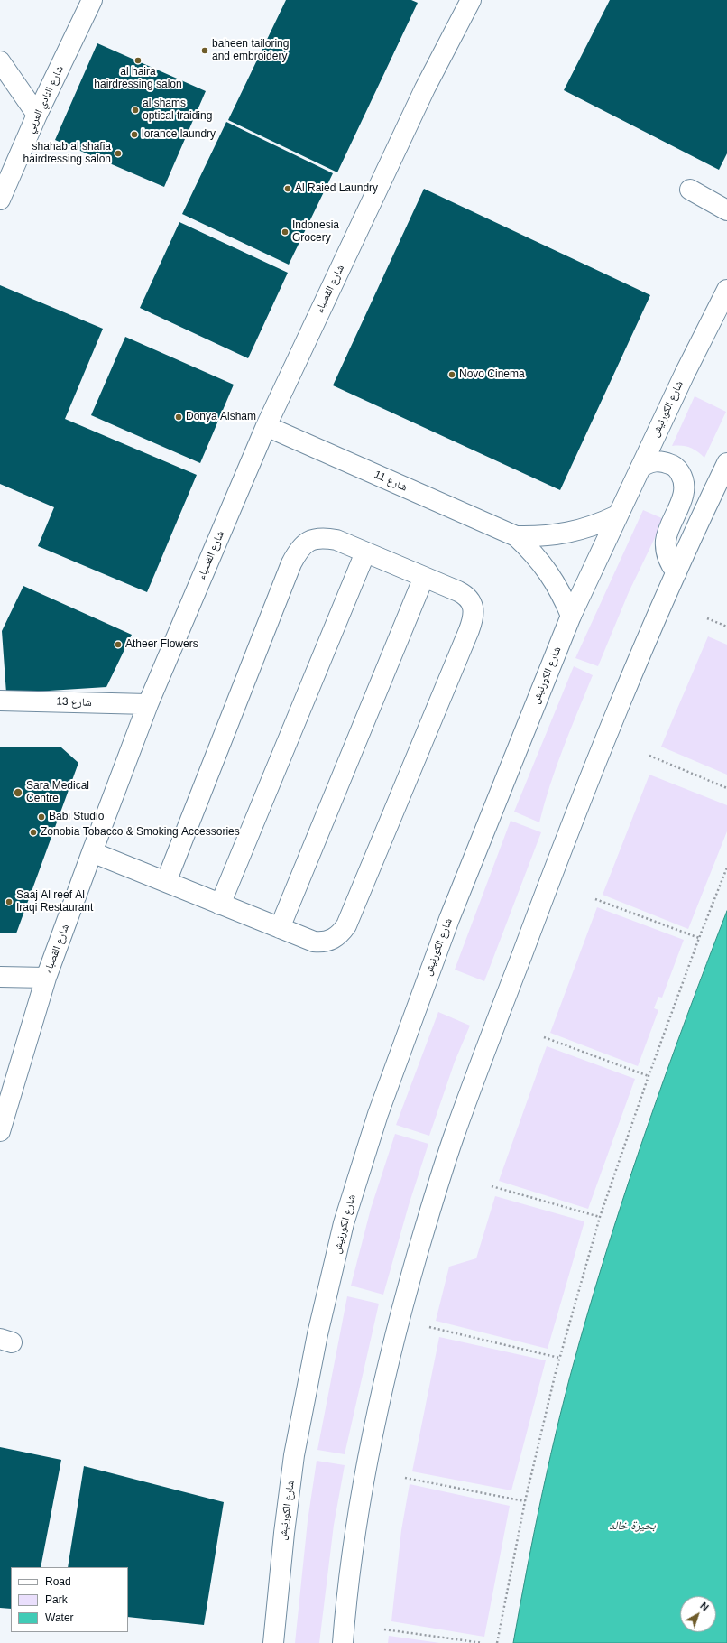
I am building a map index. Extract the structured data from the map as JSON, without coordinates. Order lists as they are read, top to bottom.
{
  "streets": {
    "main road": [
      "شارع النادي العربي",
      "شارع القصباء",
      "شارع الكورنيش",
      "شارع 11",
      "شارع 13"
    ]
  },
  "crossings": [
    ["شارع القصباء", "شارع 11"],
    ["شارع القصباء", "شارع 13"],
    ["شارع الكورنيش", "شارع 11"]
  ],
  "water": ["بحيرة خالد"],
  "places": [
    "baheen tailoring and embroidery",
    "al haira hairdressing salon",
    "al shams optical traiding",
    "lorance laundry",
    "shahab al shafia hairdressing salon",
    "Al Raied Laundry",
    "Indonesia Grocery",
    "Novo Cinema",
    "Donya Alsham",
    "Atheer Flowers",
    "Sara Medical Centre",
    "Babi Studio",
    "Zonobia Tobacco & Smoking Accessories",
    "Saaj Al reef Al Iraqi Restaurant"
  ],
  "legend": ["Road", "Park", "Water"],
  "north": "top right"
}
